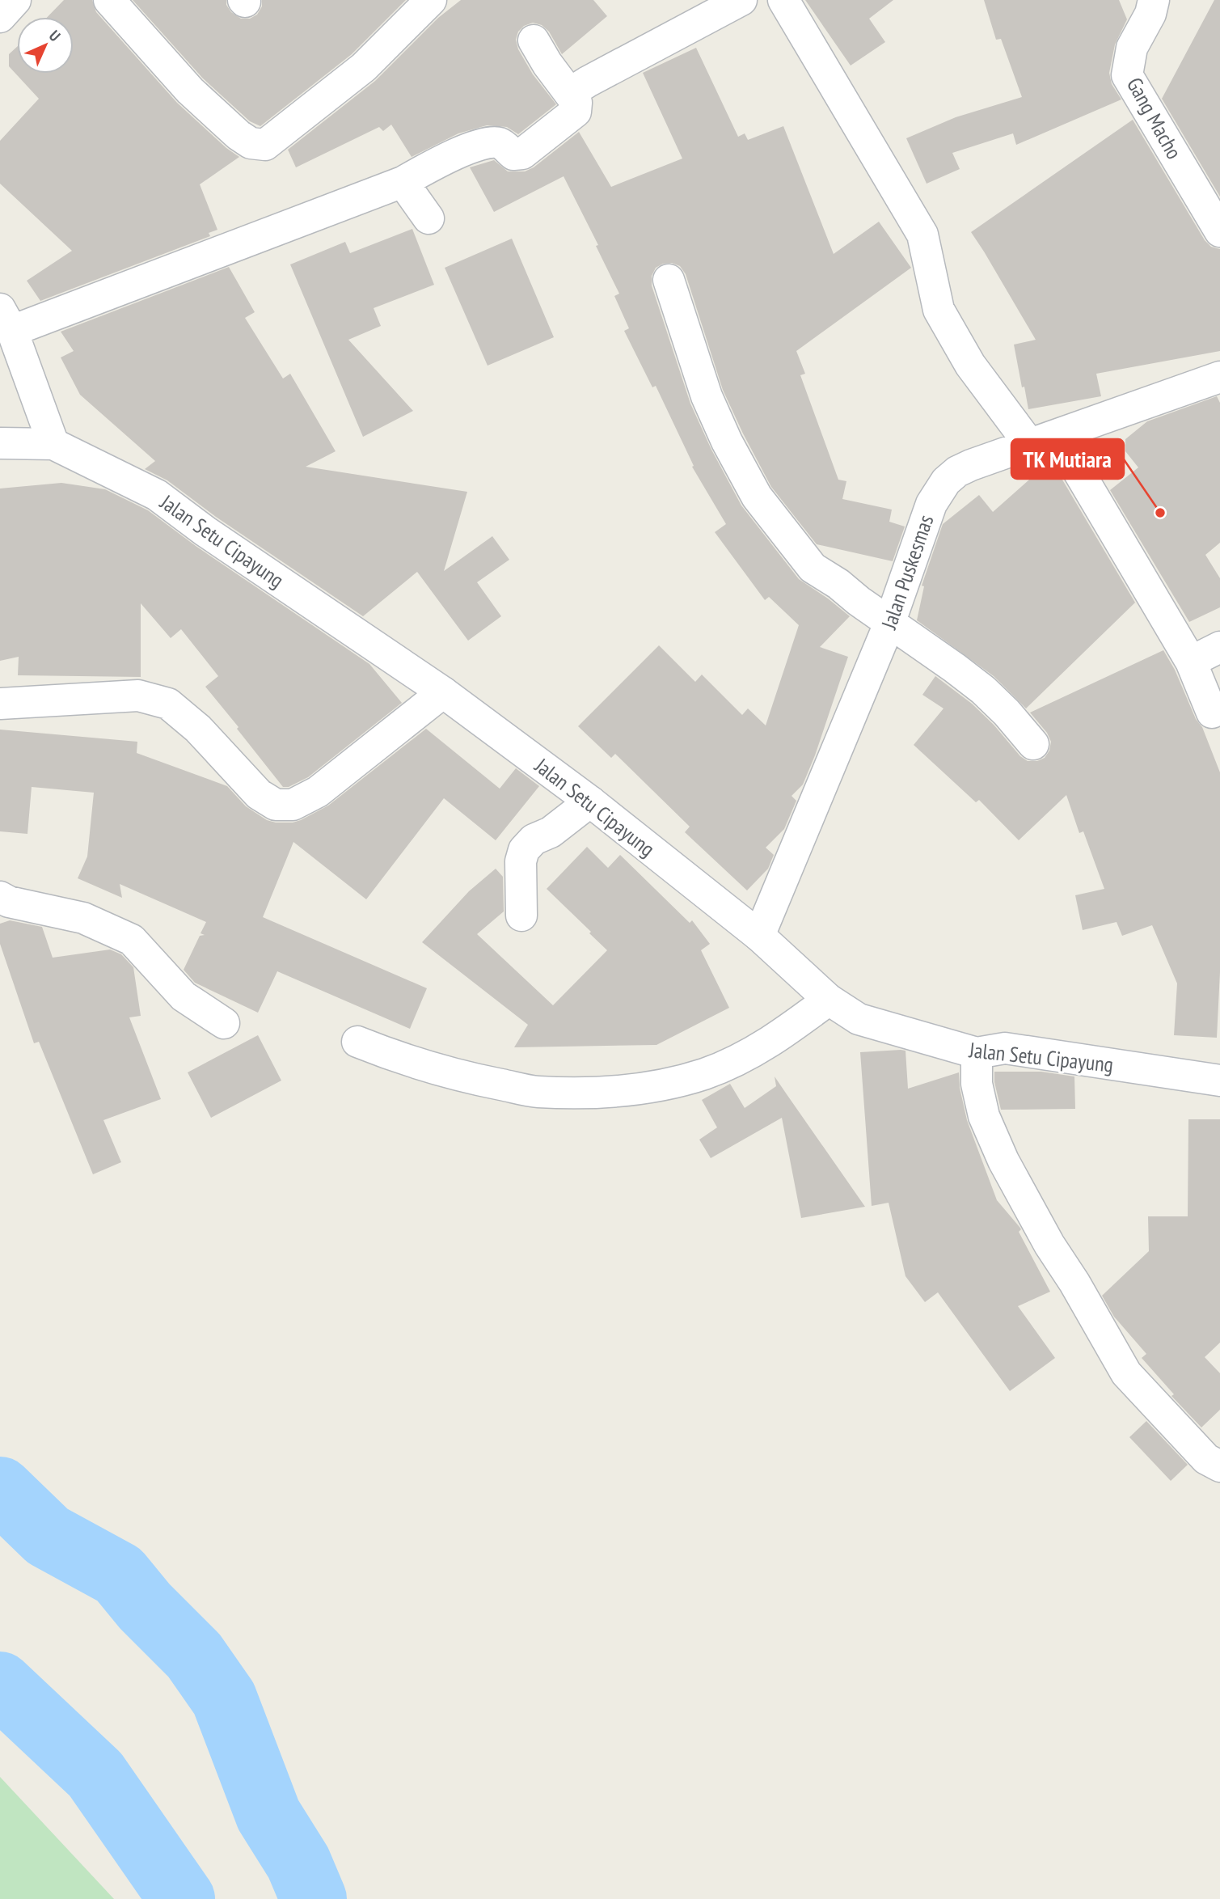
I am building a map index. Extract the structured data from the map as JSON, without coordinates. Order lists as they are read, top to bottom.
{
  "streets": {
    "street": ["Gang Macho", "Jalan Setu Cipayung", "Jalan Puskesmas"]
  },
  "crossings": [
    ["Jalan Setu Cipayung", "Jalan Puskesmas"]
  ],
  "places": ["TK Mutiara"],
  "north": "top right"
}
